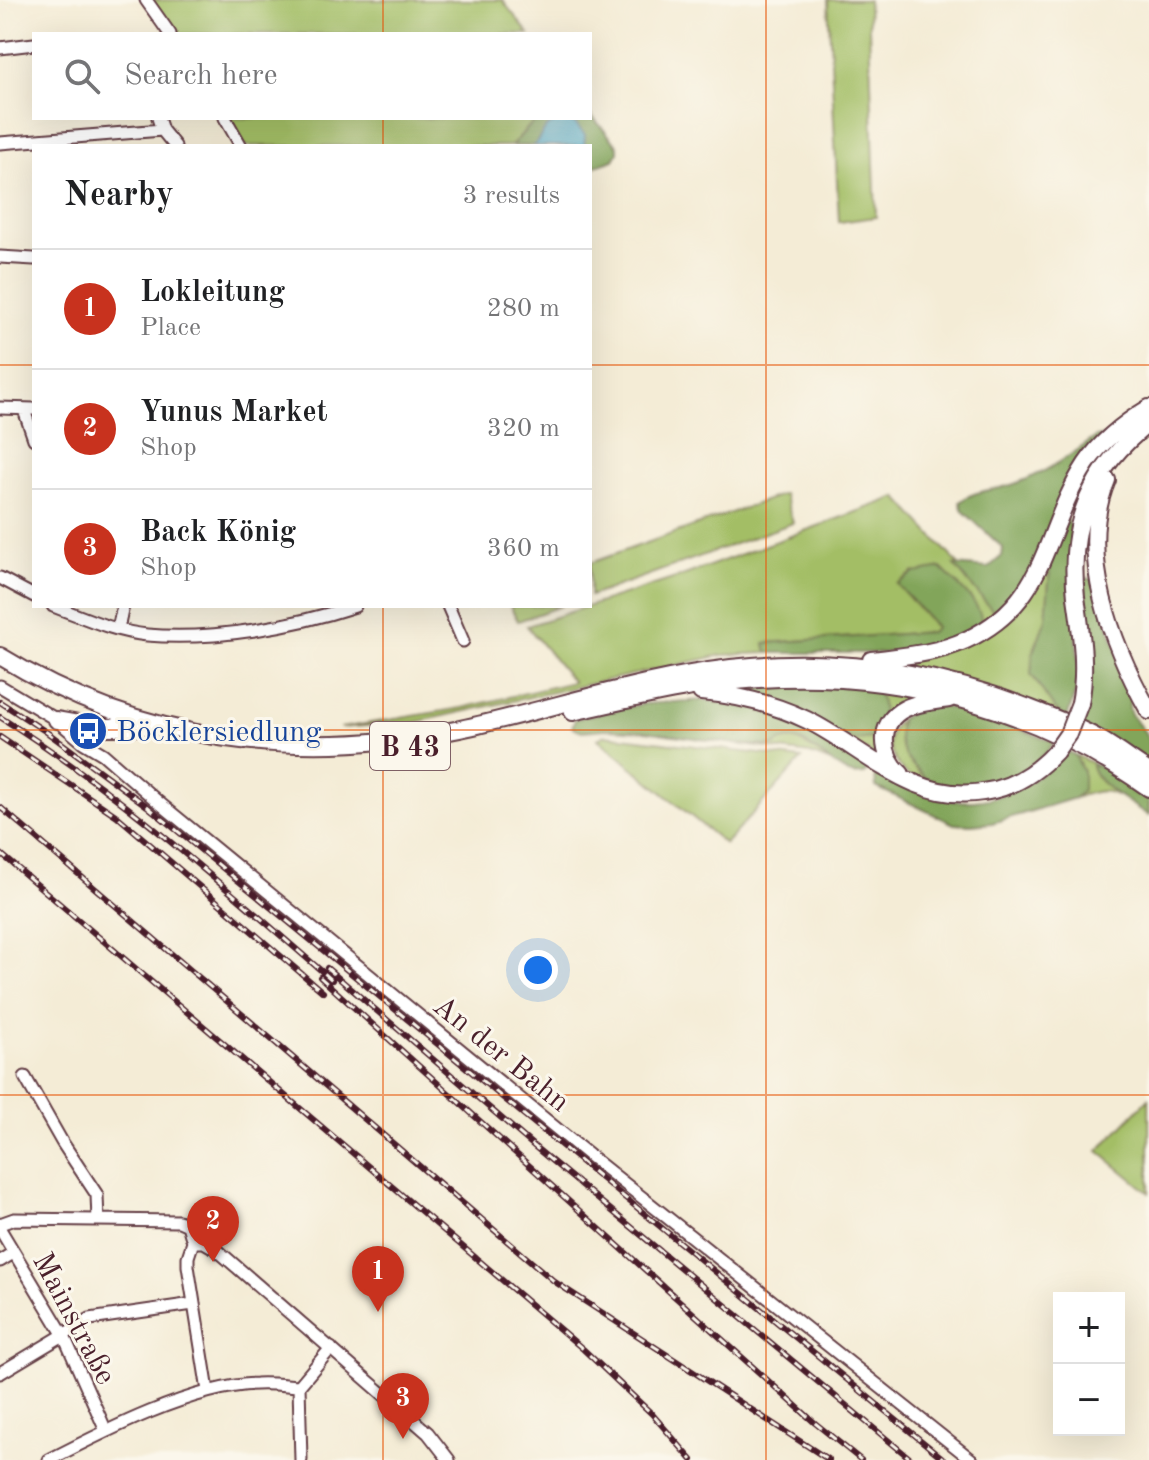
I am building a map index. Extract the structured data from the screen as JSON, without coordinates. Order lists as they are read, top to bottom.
{
  "streets": {
    "highway": ["B 43"],
    "street": ["An der Bahn", "Mainstraße"]
  },
  "places": {
    "bus stop": ["Böcklersiedlung"]
  },
  "page": {
    "search": "Search here",
    "heading": ["Nearby", "3 results"],
    "list": [
      {
        "mark": "1",
        "name": "Lokleitung",
        "note": "Place",
        "value": "280 m"
      },
      {
        "mark": "2",
        "name": "Yunus Market",
        "note": "Shop",
        "value": "320 m"
      },
      {
        "mark": "3",
        "name": "Back König",
        "note": "Shop",
        "value": "360 m"
      }
    ],
    "pins": ["2", "1", "3"],
    "map_buttons": ["+", "−"]
  }
}
